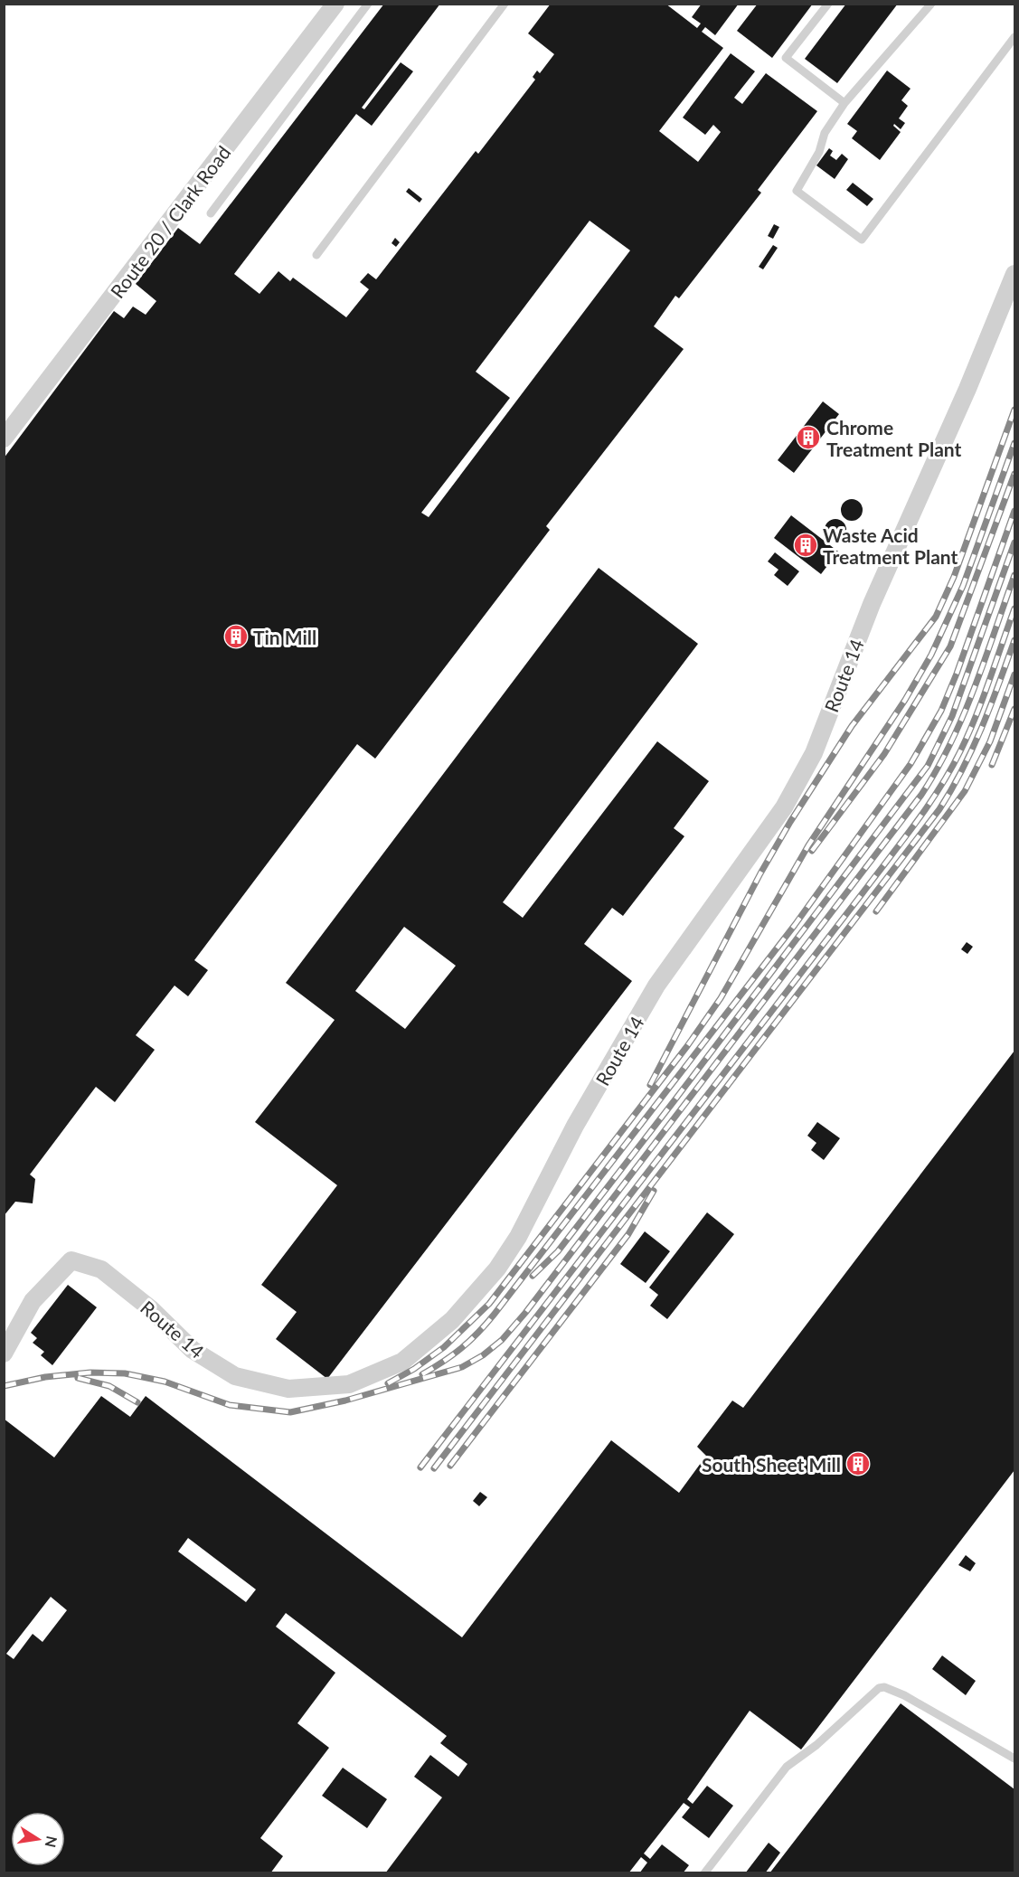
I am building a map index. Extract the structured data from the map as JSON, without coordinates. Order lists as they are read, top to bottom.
{
  "streets": {
    "street": ["Route 20 / Clark Road", "Route 14"]
  },
  "places": {
    "building": [
      "Chrome Treatment Plant",
      "Waste Acid Treatment Plant",
      "Tin Mill",
      "South Sheet Mill"
    ]
  },
  "north": "right"
}
